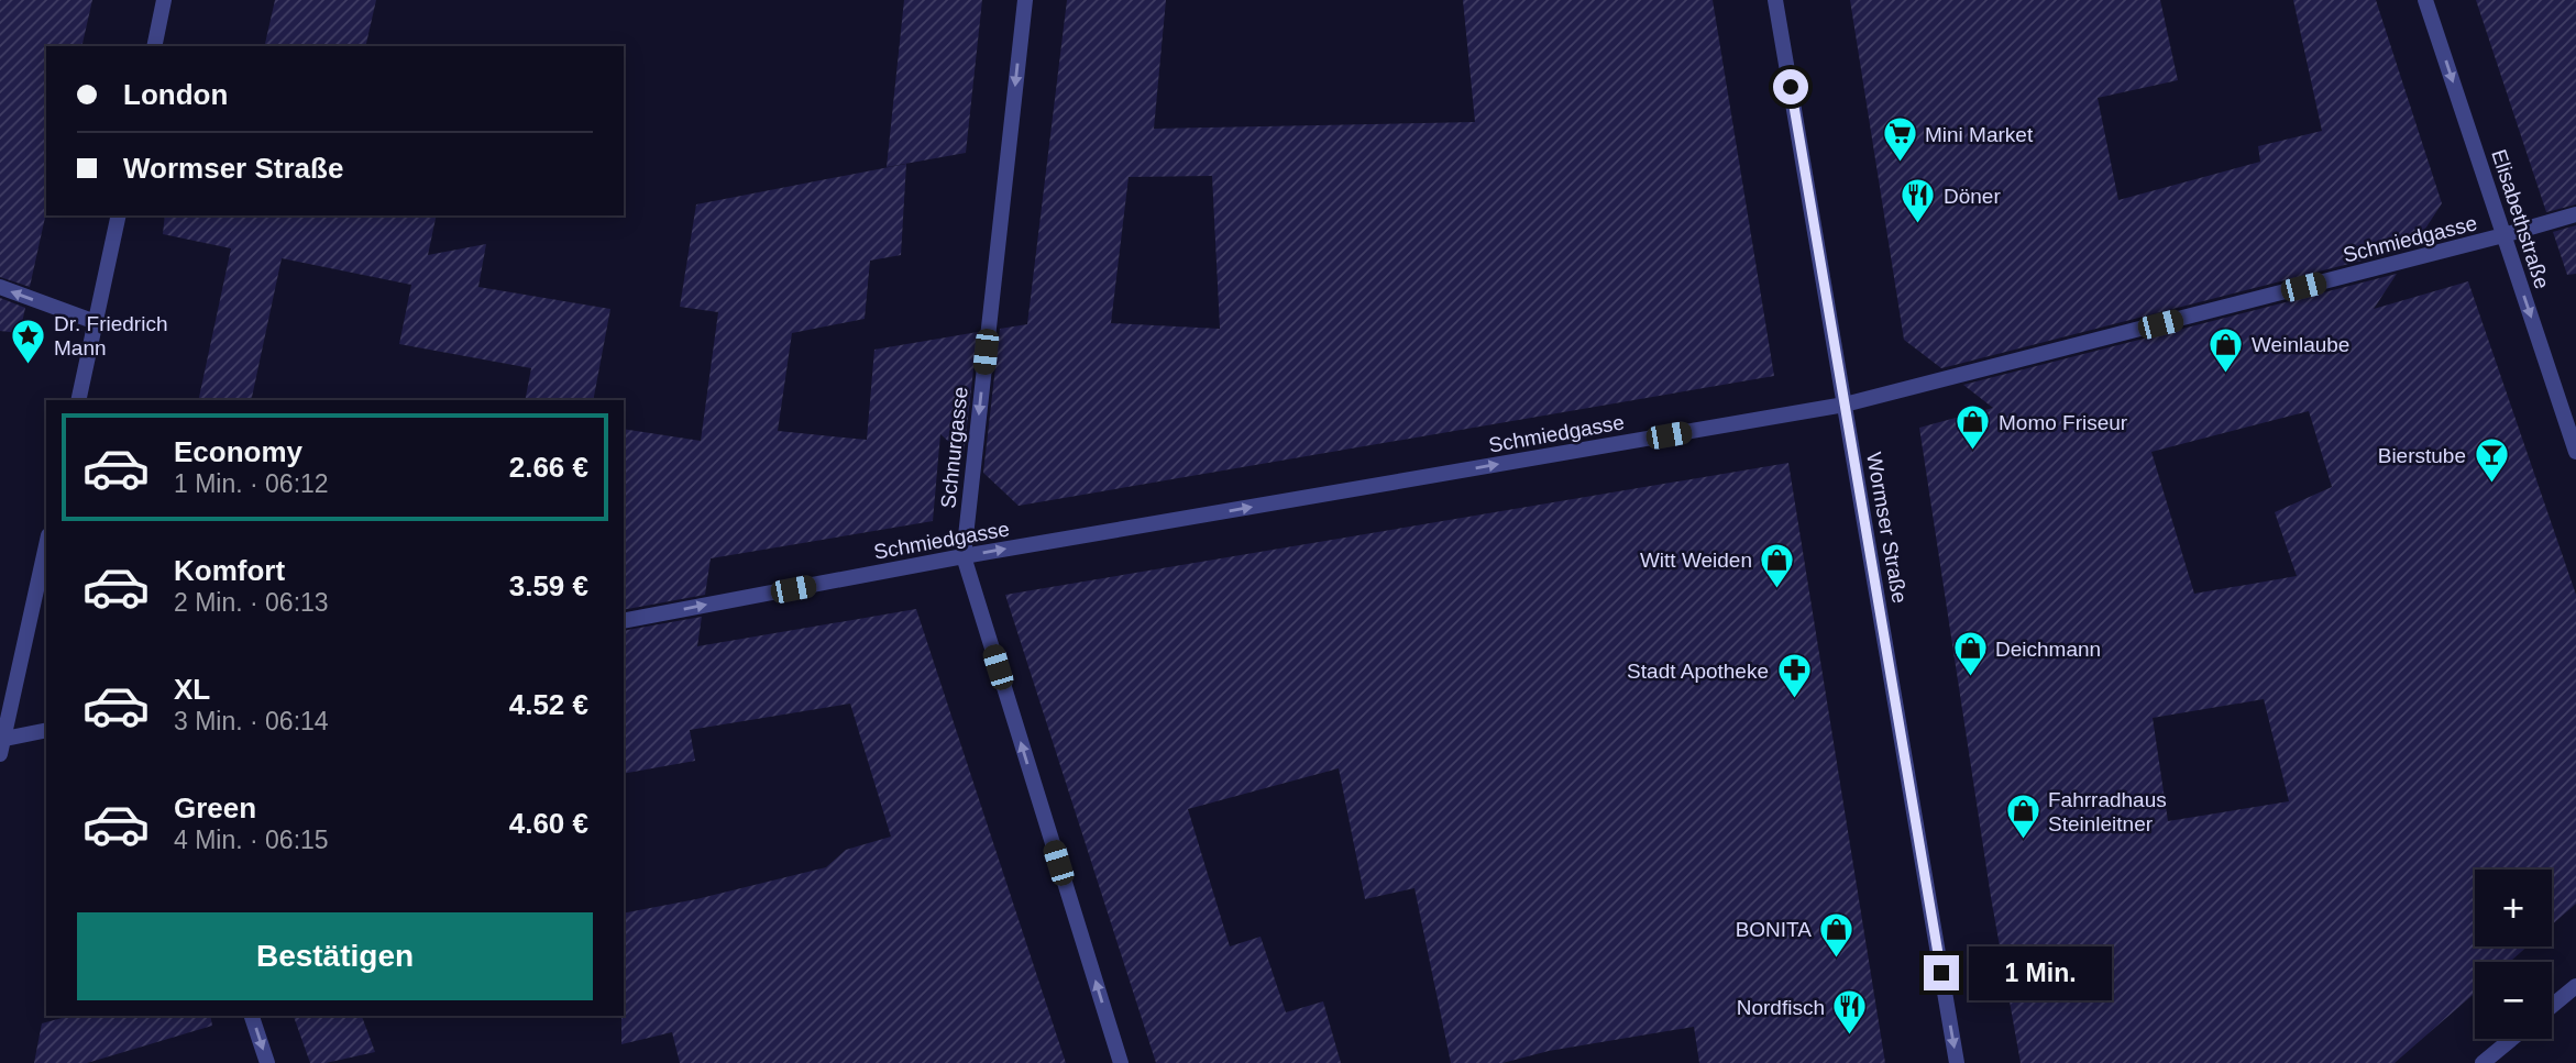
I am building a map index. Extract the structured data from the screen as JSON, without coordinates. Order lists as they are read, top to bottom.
{
  "streets": {
    "street": [
      "Elisabethstraße",
      "Schmiedgasse",
      "Schnurgasse",
      "Wormser Straße"
    ]
  },
  "crossings": [
    ["Elisabethstraße", "Schmiedgasse"],
    ["Schmiedgasse", "Schnurgasse"],
    ["Schmiedgasse", "Wormser Straße"]
  ],
  "one_way": ["Elisabethstraße", "Schmiedgasse", "Wormser Straße"],
  "places": {
    "supermarket": ["Mini Market"],
    "restaurant": ["Döner", "Nordfisch"],
    "place": ["Dr. Friedrich Mann"],
    "shop": [
      "Weinlaube",
      "Momo Friseur",
      "Witt Weiden",
      "Deichmann",
      "Fahrradhaus Steinleitner",
      "BONITA"
    ],
    "bar": ["Bierstube"],
    "pharmacy": ["Stadt Apotheke"]
  },
  "page": {
    "banner": ["London", "Wormser Straße"],
    "list": [
      {
        "name": "Economy",
        "note": "1 Min. · 06:12",
        "value": "2.66 €"
      },
      {
        "name": "Komfort",
        "note": "2 Min. · 06:13",
        "value": "3.59 €"
      },
      {
        "name": "XL",
        "note": "3 Min. · 06:14",
        "value": "4.52 €"
      },
      {
        "name": "Green",
        "note": "4 Min. · 06:15",
        "value": "4.60 €"
      }
    ],
    "map_buttons": ["+", "−"],
    "buttons": "Bestätigen",
    "bubble": "1 Min."
  }
}
